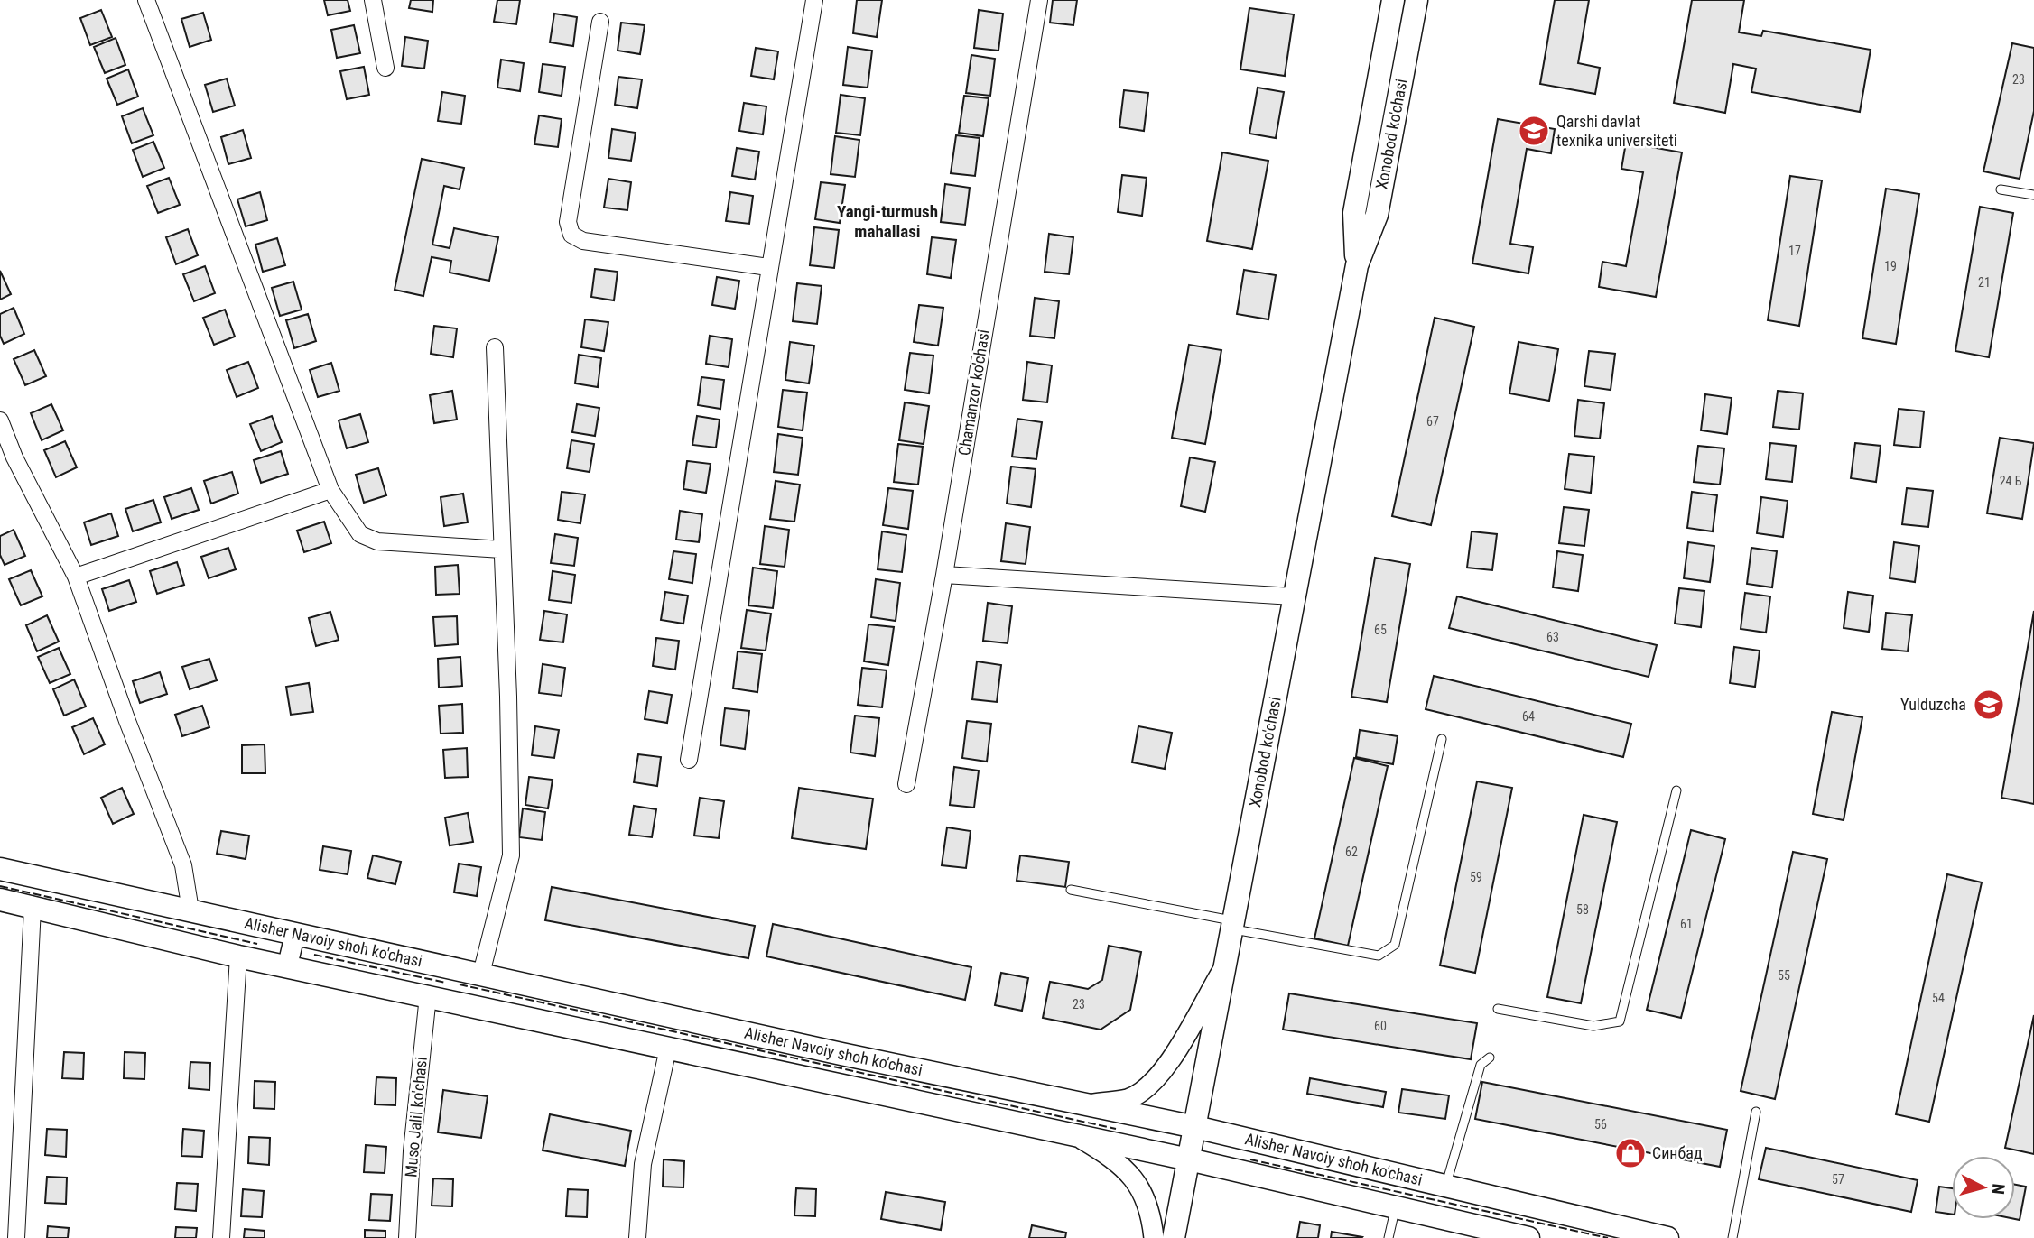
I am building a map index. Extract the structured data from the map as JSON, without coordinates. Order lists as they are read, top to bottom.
{
  "streets": {
    "main road": ["Xonobod ko'chasi", "Alisher Navoiy shoh ko'chasi"],
    "street": ["Chamanzor ko'chasi", "Muso Jalil ko'chasi"]
  },
  "crossings": [
    ["Xonobod ko'chasi", "Alisher Navoiy shoh ko'chasi"],
    ["Alisher Navoiy shoh ko'chasi", "Muso Jalil ko'chasi"]
  ],
  "districts": ["Yangi-turmush mahallasi"],
  "places": {
    "school or university": ["Qarshi davlat texnika universiteti", "Yulduzcha"],
    "shop": ["Синбад"]
  },
  "house_numbers": [
    "23",
    "17",
    "19",
    "21",
    "67",
    "24 Б",
    "65",
    "63",
    "64",
    "62",
    "59",
    "58",
    "61",
    "55",
    "54",
    "23",
    "60",
    "56",
    "57"
  ],
  "north": "right"
}
